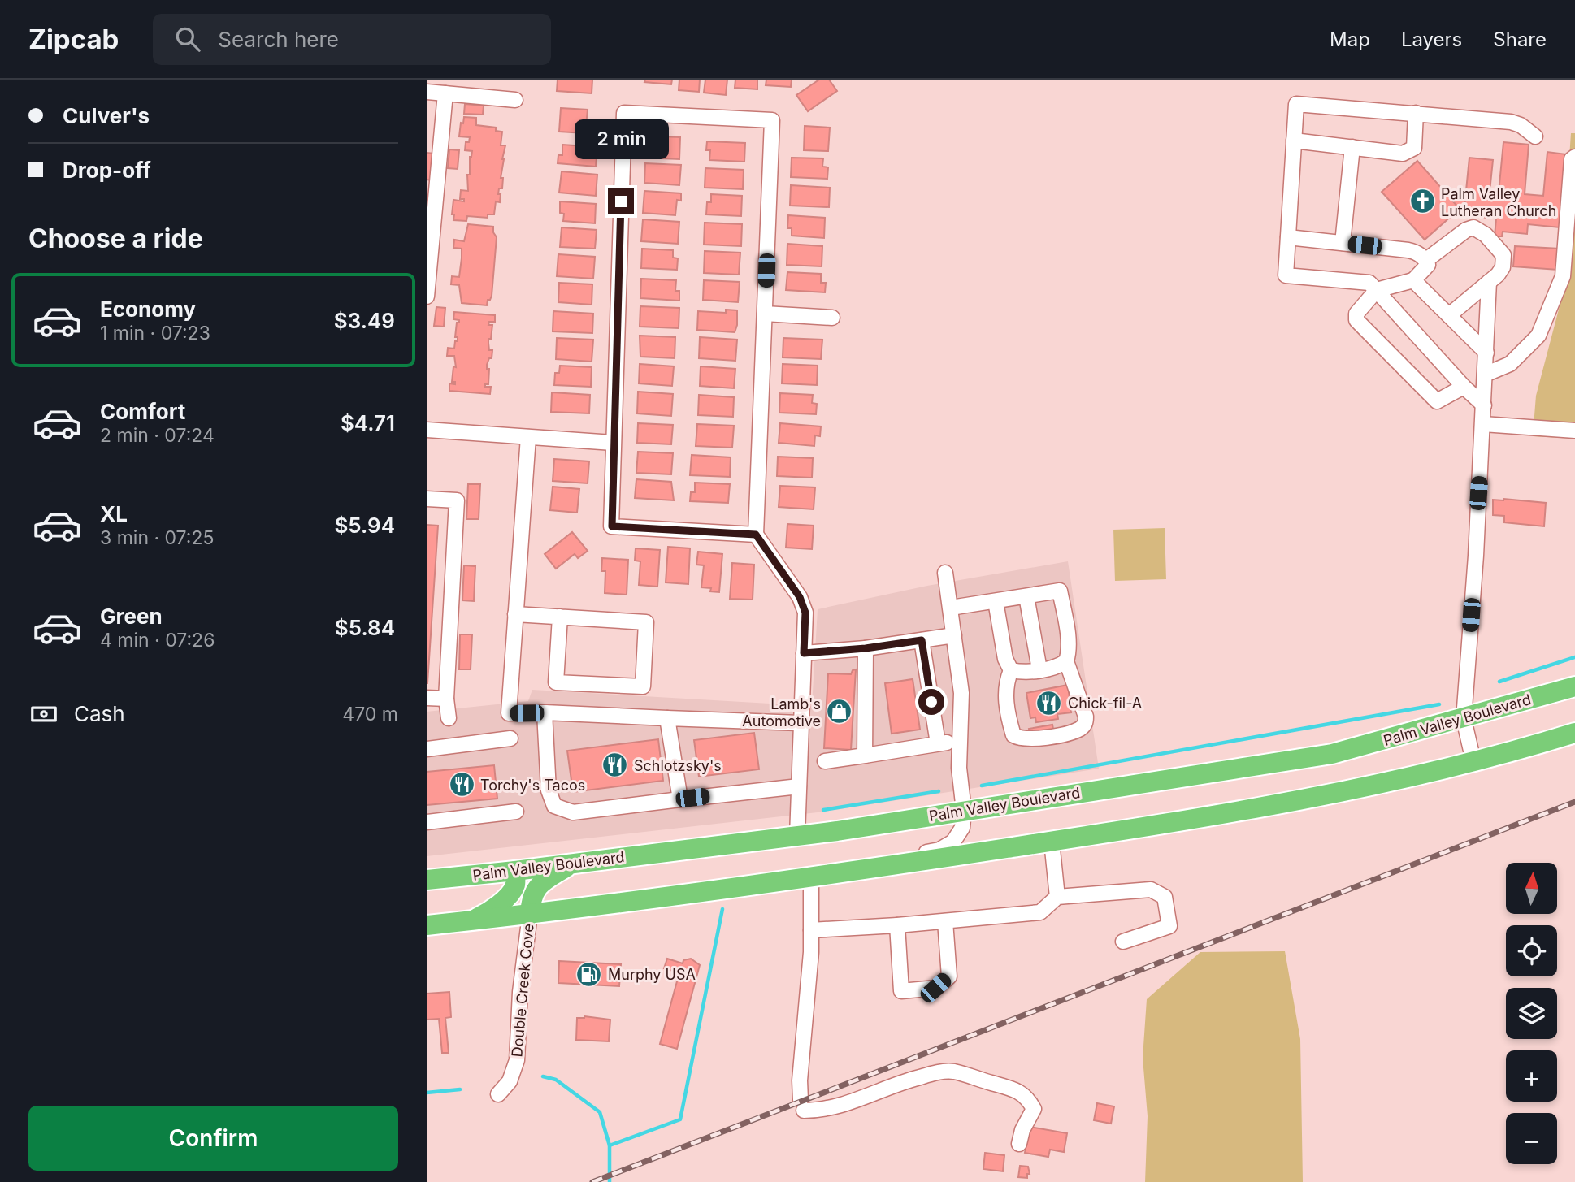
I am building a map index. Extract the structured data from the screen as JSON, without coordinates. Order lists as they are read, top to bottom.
{
  "streets": {
    "highway": ["Palm Valley Boulevard"],
    "street": ["Double Creek Cove"]
  },
  "places": {
    "church": ["Palm Valley Lutheran Church"],
    "restaurant": ["Chick-fil-A", "Schlotzsky's", "Torchy's Tacos"],
    "shop": ["Lamb's Automotive"],
    "fuel station": ["Murphy USA"]
  },
  "north": "top",
  "page": {
    "header": "Zipcab",
    "search": "Search here",
    "nav": ["Map", "Layers", "Share"],
    "banner": ["Culver's", "Drop-off"],
    "bubble": "2 min",
    "heading": "Choose a ride",
    "list": [
      {
        "name": "Economy",
        "note": "1 min · 07:23",
        "value": "$3.49"
      },
      {
        "name": "Comfort",
        "note": "2 min · 07:24",
        "value": "$4.71"
      },
      {
        "name": "XL",
        "note": "3 min · 07:25",
        "value": "$5.94"
      },
      {
        "name": "Green",
        "note": "4 min · 07:26",
        "value": "$5.84"
      }
    ],
    "pay": ["Cash", "470 m"],
    "map_buttons": ["+", "−"],
    "buttons": "Confirm"
  }
}
